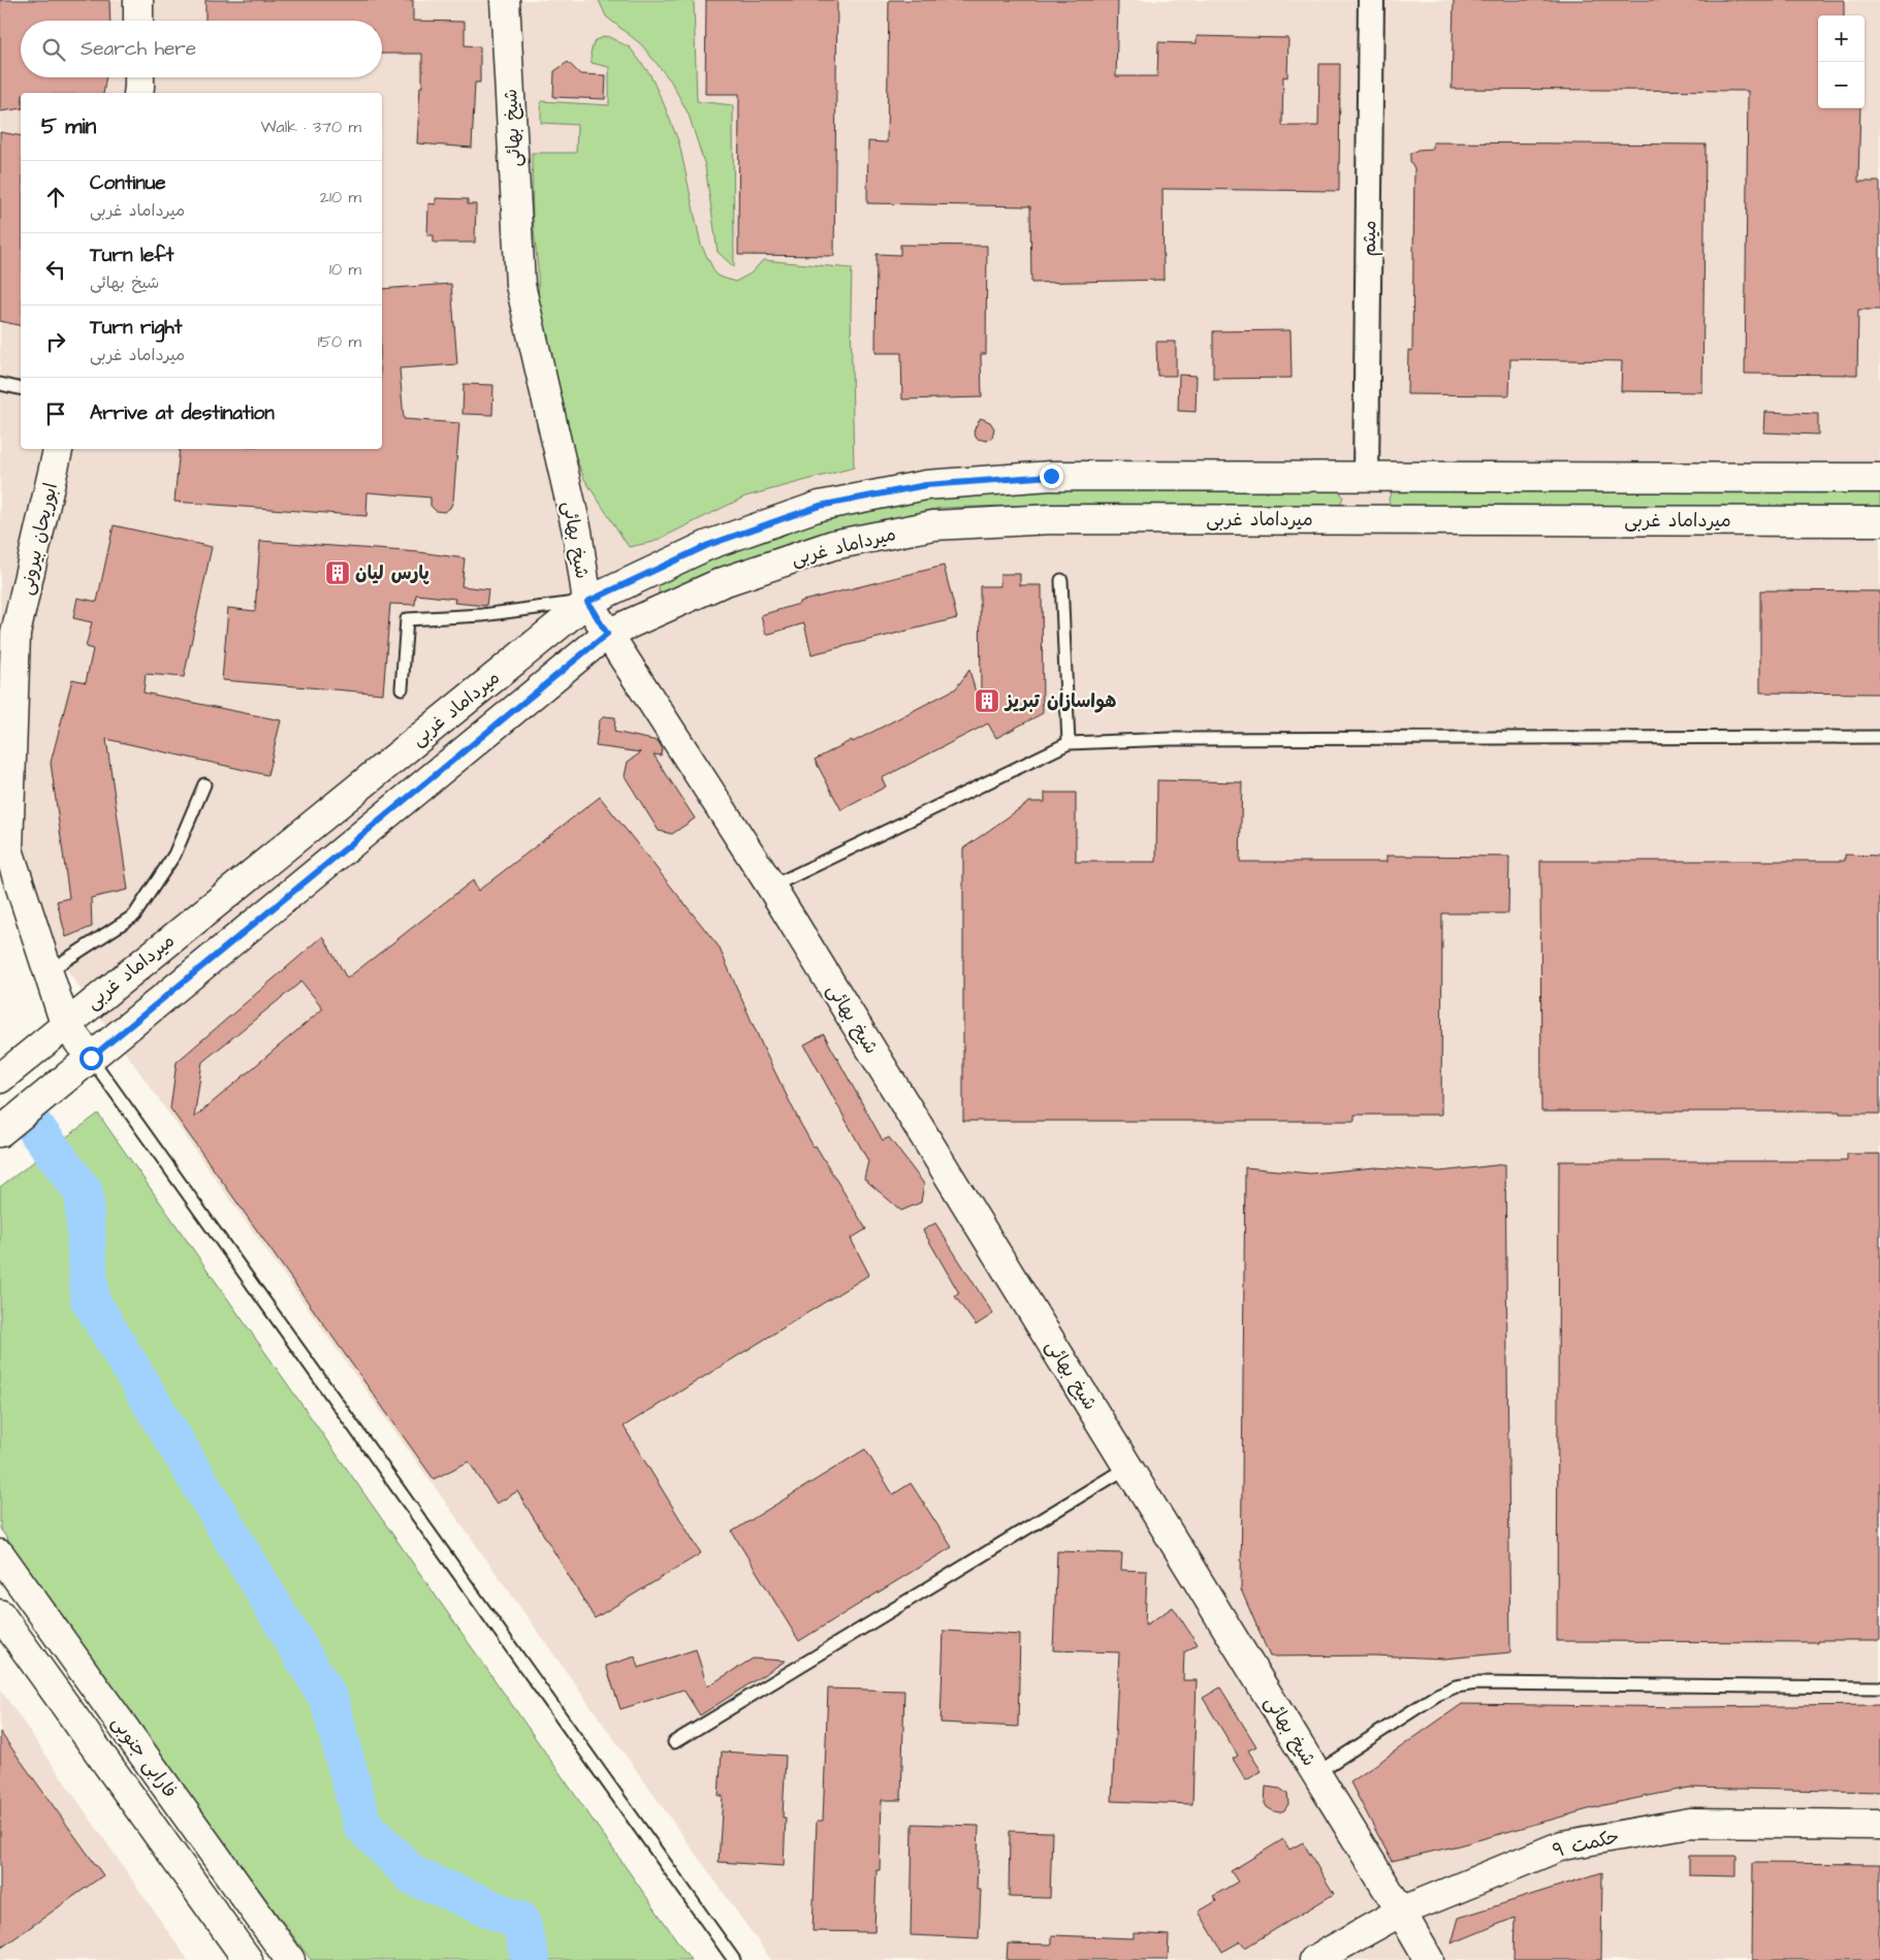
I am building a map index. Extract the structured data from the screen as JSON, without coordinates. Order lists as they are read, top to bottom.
{
  "streets": {
    "street": [
      "شیخ بهائی",
      "میثم",
      "میرداماد غربی",
      "ابوریحان بیرونی",
      "فارابی جنوبی",
      "حکمت ۹"
    ]
  },
  "crossings": [
    ["شیخ بهائی", "میرداماد غربی"],
    ["شیخ بهائی", "حکمت ۹"],
    ["میثم", "میرداماد غربی"],
    ["میرداماد غربی", "ابوریحان بیرونی"]
  ],
  "places": {
    "building": ["پارس لیان", "هواسازان تبریز"]
  },
  "page": {
    "map_buttons": ["+", "−"],
    "search": "Search here",
    "heading": ["5 min", "Walk · 370 m"],
    "list": [
      ["Continue", "میرداماد غربی", "210 m"],
      ["Turn left", "شیخ بهائی", "10 m"],
      ["Turn right", "میرداماد غربی", "150 m"],
      "Arrive at destination"
    ]
  }
}
